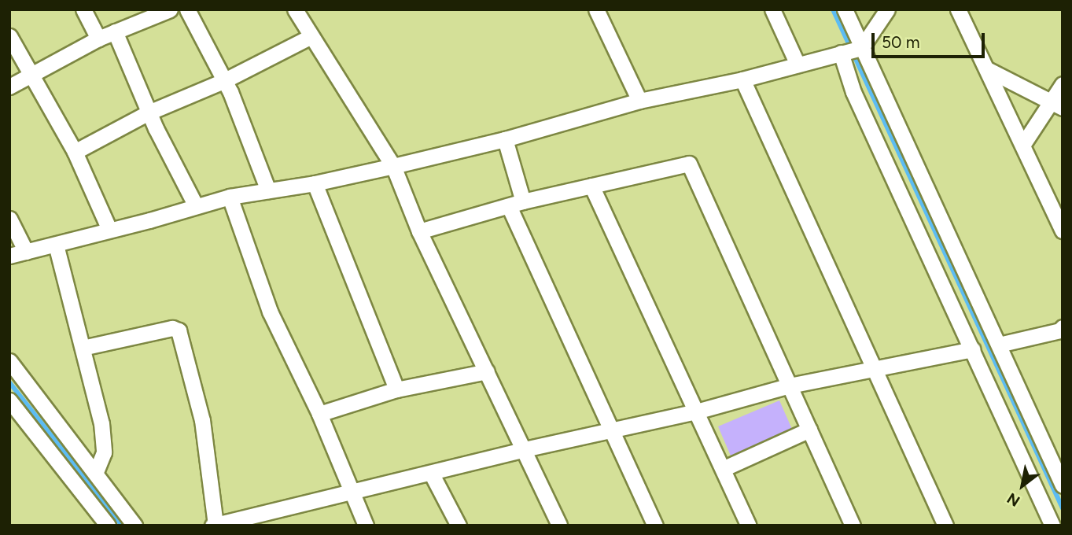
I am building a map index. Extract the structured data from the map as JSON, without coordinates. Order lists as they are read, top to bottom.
{
  "scale_bar": "50 m",
  "north": "bottom left"
}
